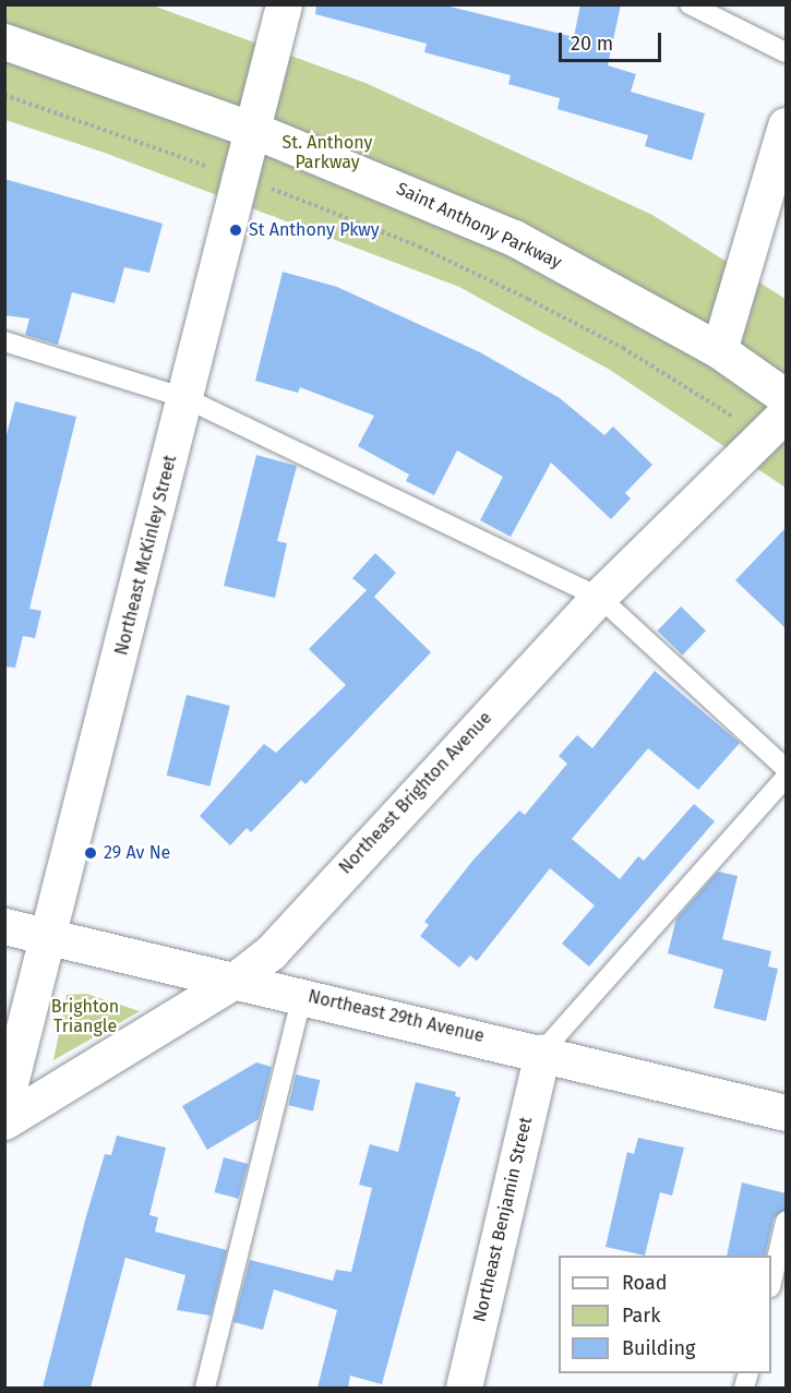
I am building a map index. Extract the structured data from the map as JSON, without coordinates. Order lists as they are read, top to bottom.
{
  "streets": {
    "street": [
      "Saint Anthony Parkway",
      "Northeast McKinley Street",
      "Northeast Brighton Avenue",
      "Northeast 29th Avenue",
      "Northeast Benjamin Street"
    ]
  },
  "crossings": [
    ["Saint Anthony Parkway", "Northeast McKinley Street"],
    ["Northeast McKinley Street", "Northeast 29th Avenue"],
    ["Northeast Brighton Avenue", "Northeast 29th Avenue"],
    ["Northeast 29th Avenue", "Northeast Benjamin Street"]
  ],
  "parks": ["St. Anthony Parkway", "Brighton Triangle"],
  "places": ["St Anthony Pkwy", "29 Av Ne"],
  "legend": ["Road", "Park", "Building"],
  "scale_bar": "20 m"
}
